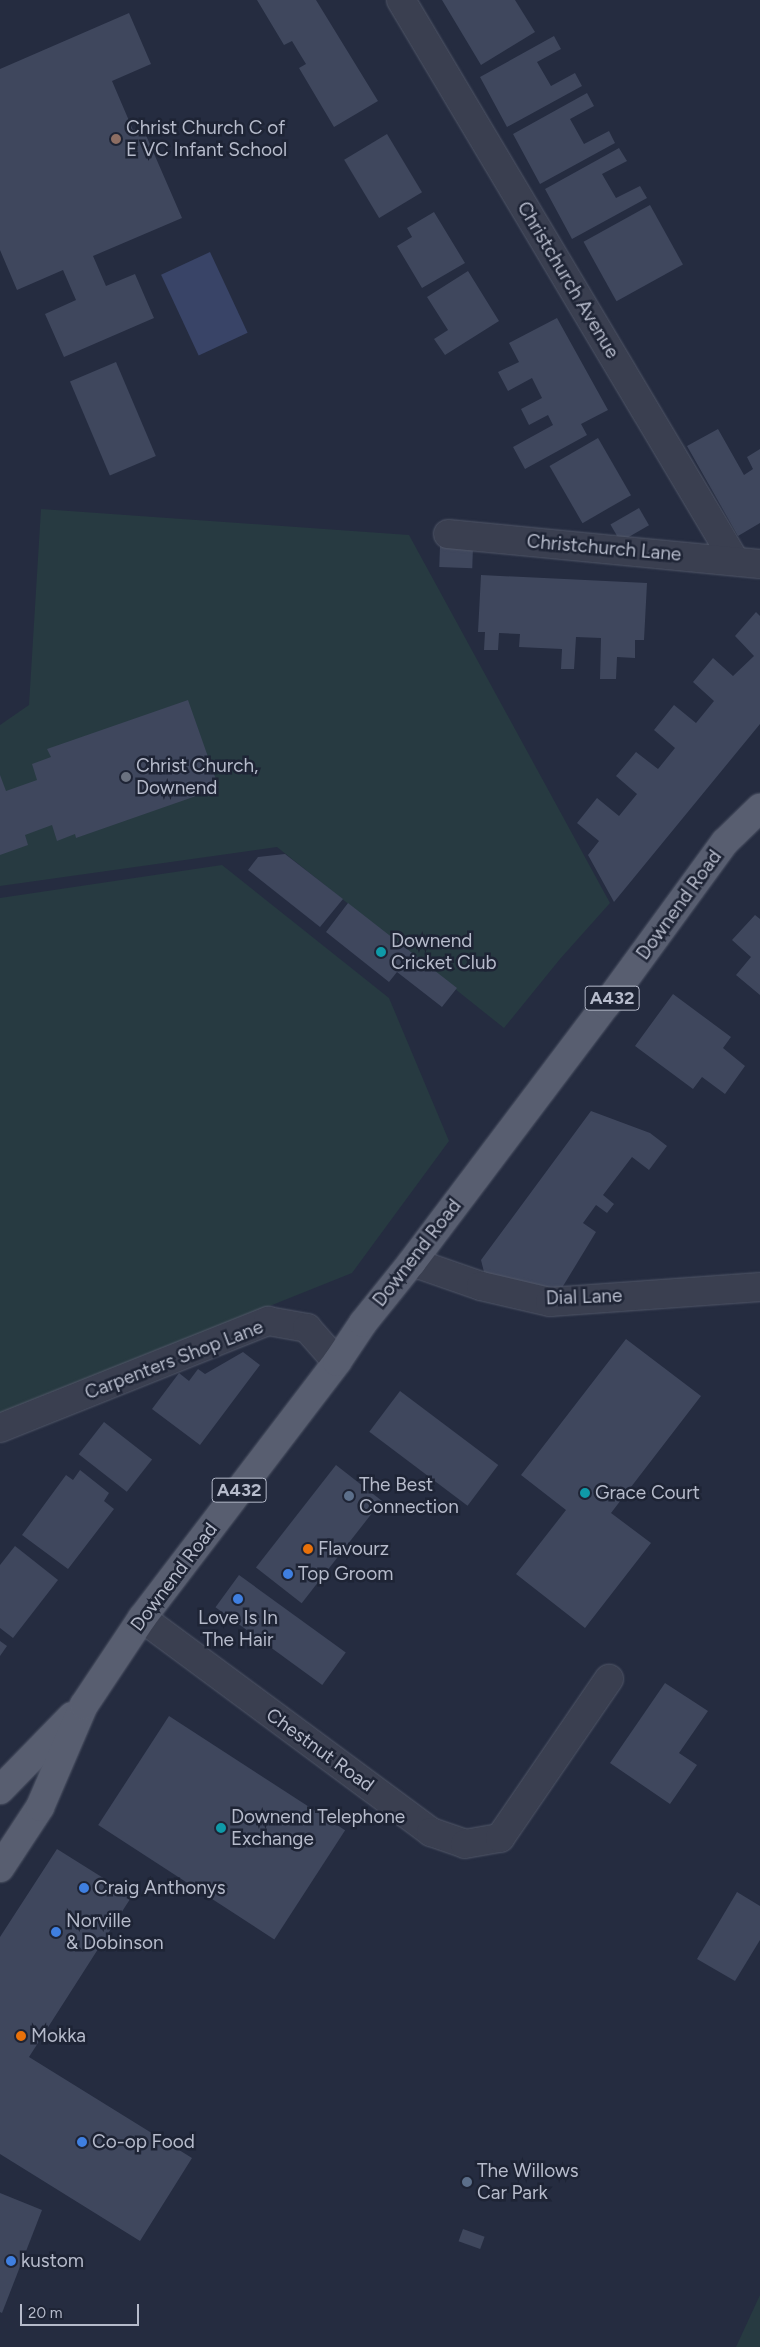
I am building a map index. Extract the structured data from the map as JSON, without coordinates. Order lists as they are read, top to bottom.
{
  "streets": {
    "main road": ["Downend Road", "A432"],
    "street": [
      "Christchurch Avenue",
      "Christchurch Lane",
      "Dial Lane",
      "Carpenters Shop Lane",
      "Chestnut Road"
    ]
  },
  "crossings": [
    ["Christchurch Avenue", "Christchurch Lane"],
    ["Downend Road", "Dial Lane"],
    ["Downend Road", "Carpenters Shop Lane"],
    ["Downend Road", "Chestnut Road"]
  ],
  "places": [
    "Christ Church C of E VC Infant School",
    "Christ Church, Downend",
    "Downend Cricket Club",
    "Grace Court",
    "The Best Connection",
    "Flavourz",
    "Top Groom",
    "Love Is In The Hair",
    "Downend Telephone Exchange",
    "Craig Anthonys",
    "Norville & Dobinson",
    "Mokka",
    "Co-op Food",
    "The Willows Car Park",
    "kustom"
  ],
  "scale_bar": "20 m"
}
